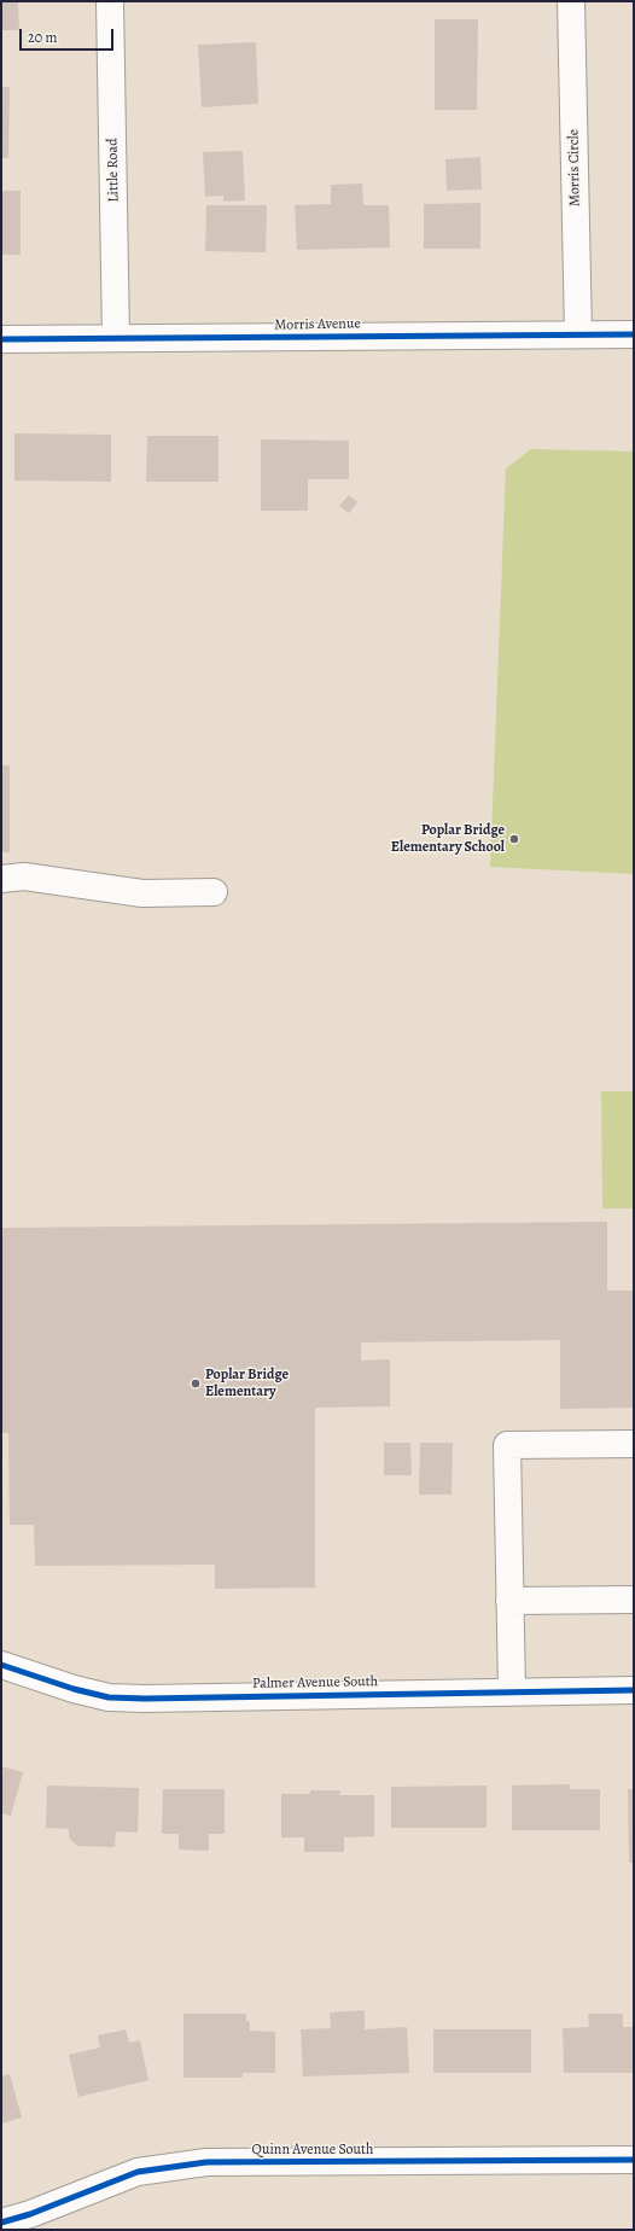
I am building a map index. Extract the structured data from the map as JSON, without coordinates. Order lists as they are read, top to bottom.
{
  "streets": {
    "street": [
      "Morris Circle",
      "Little Road",
      "Morris Avenue",
      "Palmer Avenue South",
      "Quinn Avenue South"
    ]
  },
  "crossings": [
    ["Morris Circle", "Morris Avenue"],
    ["Little Road", "Morris Avenue"]
  ],
  "places": ["Poplar Bridge Elementary School", "Poplar Bridge Elementary"],
  "scale_bar": "20 m"
}
